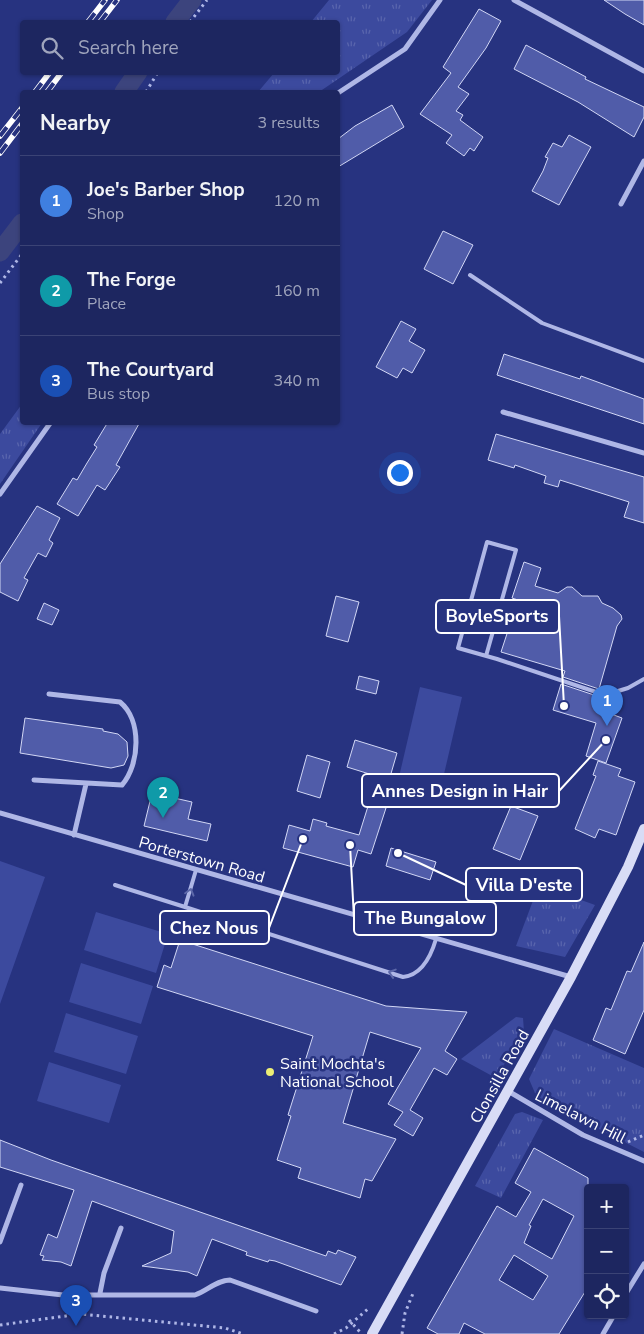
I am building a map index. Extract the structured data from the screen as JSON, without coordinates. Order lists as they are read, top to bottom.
{
  "streets": {
    "main road": ["Clonsilla Road"],
    "street": ["Porterstown Road", "Limelawn Hill"]
  },
  "crossings": [
    ["Porterstown Road", "Clonsilla Road"],
    ["Clonsilla Road", "Limelawn Hill"]
  ],
  "places": [
    "BoyleSports",
    "Annes Design in Hair",
    "Chez Nous",
    "The Bungalow",
    "Villa D'este",
    "Saint Mochta's National School"
  ],
  "page": {
    "search": "Search here",
    "heading": ["Nearby", "3 results"],
    "list": [
      {
        "mark": "1",
        "name": "Joe's Barber Shop",
        "note": "Shop",
        "value": "120 m"
      },
      {
        "mark": "2",
        "name": "The Forge",
        "note": "Place",
        "value": "160 m"
      },
      {
        "mark": "3",
        "name": "The Courtyard",
        "note": "Bus stop",
        "value": "340 m"
      }
    ],
    "pins": ["1", "2", "3"],
    "map_buttons": ["+", "−"]
  }
}
